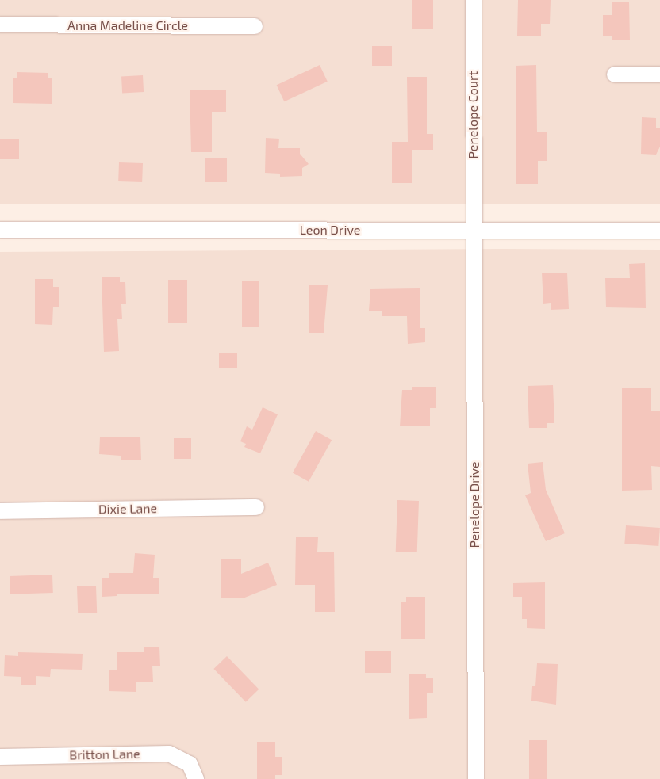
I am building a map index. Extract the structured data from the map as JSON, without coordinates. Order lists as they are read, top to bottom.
{
  "streets": {
    "street": [
      "Anna Madeline Circle",
      "Penelope Court",
      "Leon Drive",
      "Penelope Drive",
      "Dixie Lane",
      "Britton Lane"
    ]
  },
  "crossings": [
    ["Penelope Court", "Leon Drive"],
    ["Penelope Court", "Penelope Drive"],
    ["Leon Drive", "Penelope Drive"]
  ]
}
